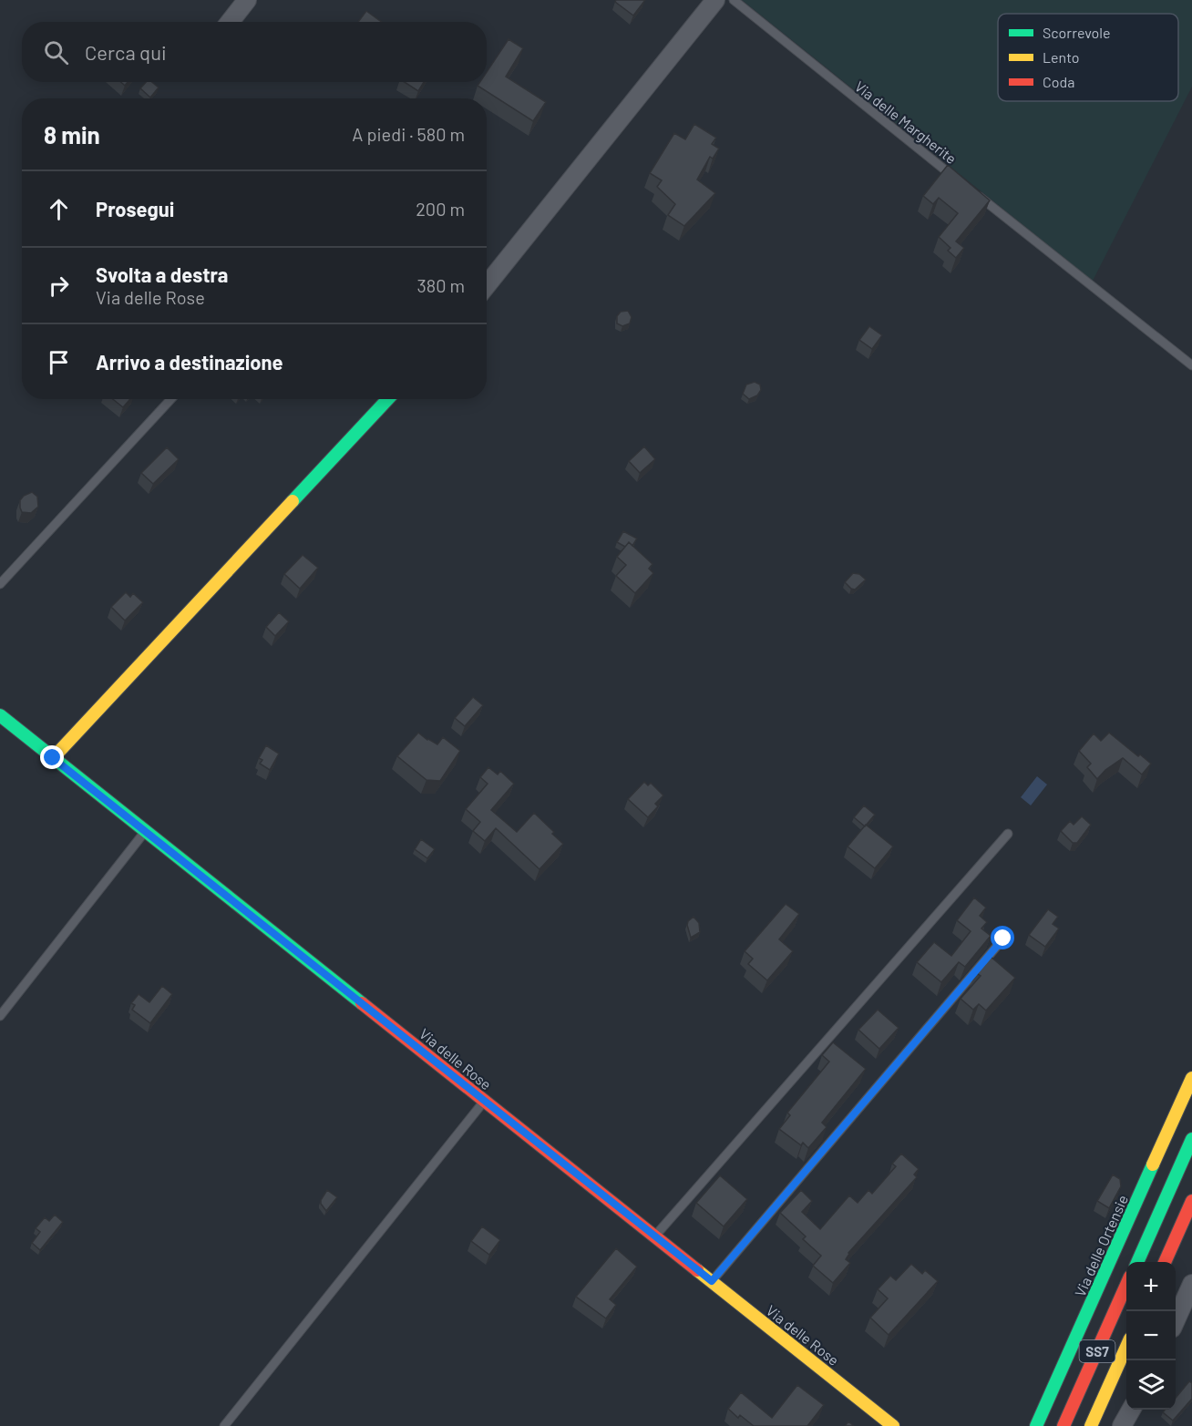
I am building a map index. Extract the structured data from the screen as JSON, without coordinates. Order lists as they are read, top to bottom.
{
  "streets": {
    "main road": ["Via delle Rose", "Via delle Ortensie", "SS7"],
    "lane": ["Via delle Margherite"]
  },
  "legend": ["Scorrevole", "Lento", "Coda"],
  "page": {
    "search": "Cerca qui",
    "heading": ["8 min", "A piedi · 580 m"],
    "list": [
      ["Prosegui", "200 m"],
      ["Svolta a destra", "Via delle Rose", "380 m"],
      "Arrivo a destinazione"
    ],
    "map_buttons": ["+", "−"]
  }
}
